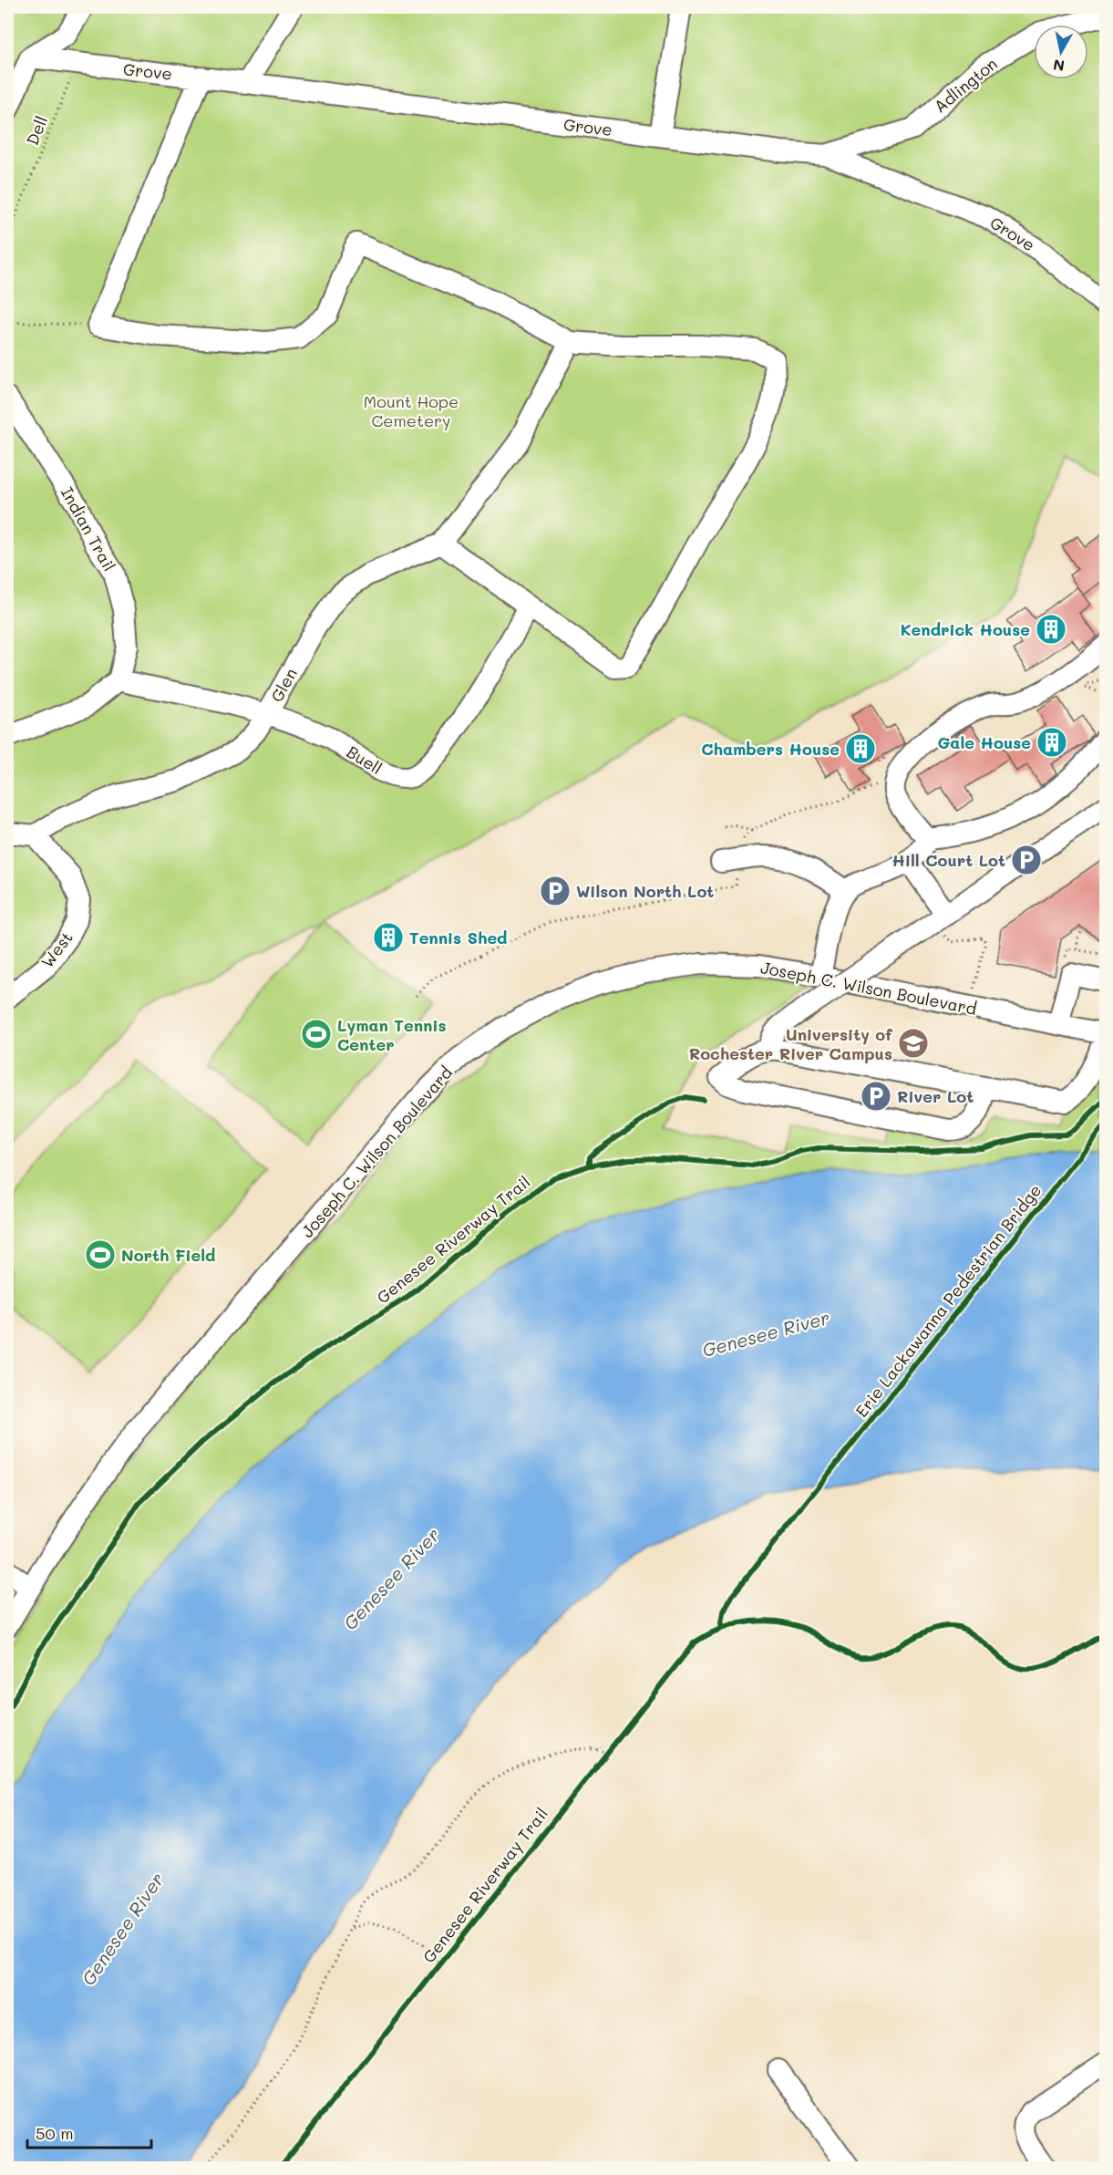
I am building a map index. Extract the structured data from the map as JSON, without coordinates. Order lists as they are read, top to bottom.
{
  "streets": {
    "street": [
      "Grove",
      "Adlington",
      "Indian Trail",
      "Glen",
      "Buell",
      "West",
      "Joseph C. Wilson Boulevard"
    ],
    "path": ["Dell"],
    "cycle path": ["Genesee Riverway Trail", "Erie Lackawanna Pedestrian Bridge"]
  },
  "crossings": [
    ["Grove", "Adlington"],
    ["Grove", "Dell"],
    ["Indian Trail", "Buell"],
    ["Glen", "Buell"],
    ["Glen", "West"]
  ],
  "water": ["Genesee River"],
  "parks": ["Mount Hope Cemetery"],
  "places": {
    "building": [
      "Kendrick House",
      "Gale House",
      "Chambers House",
      "Tennis Shed"
    ],
    "parking": ["Hill Court Lot", "Wilson North Lot", "River Lot"],
    "sports": ["Lyman Tennis Center", "North Field"],
    "school or university": ["University of Rochester River Campus"]
  },
  "scale_bar": "50 m",
  "north": "bottom"
}
